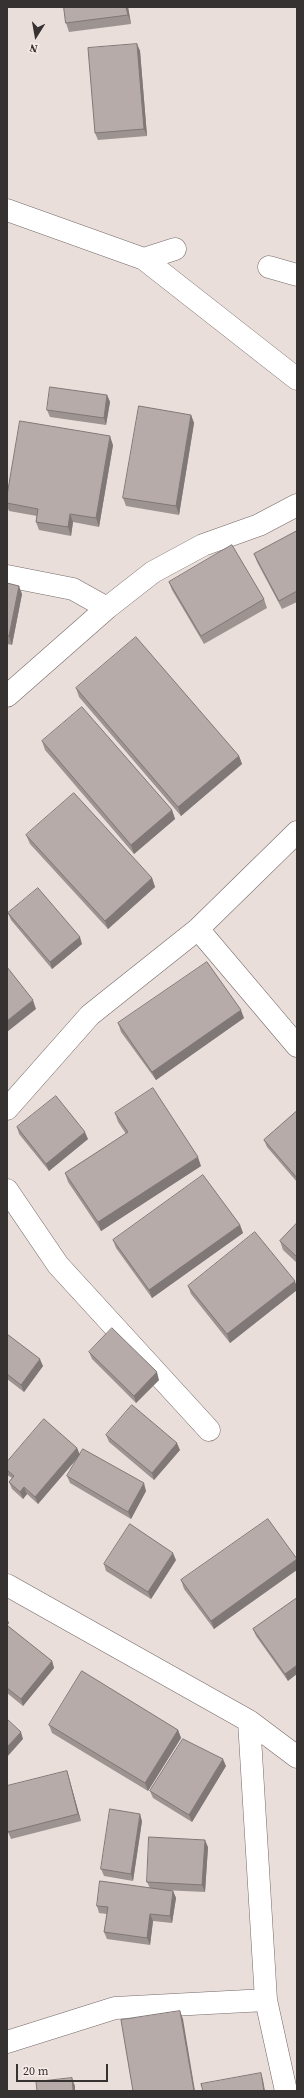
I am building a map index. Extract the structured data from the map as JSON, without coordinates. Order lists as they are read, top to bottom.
{
  "scale_bar": "20 m",
  "north": "bottom"
}
